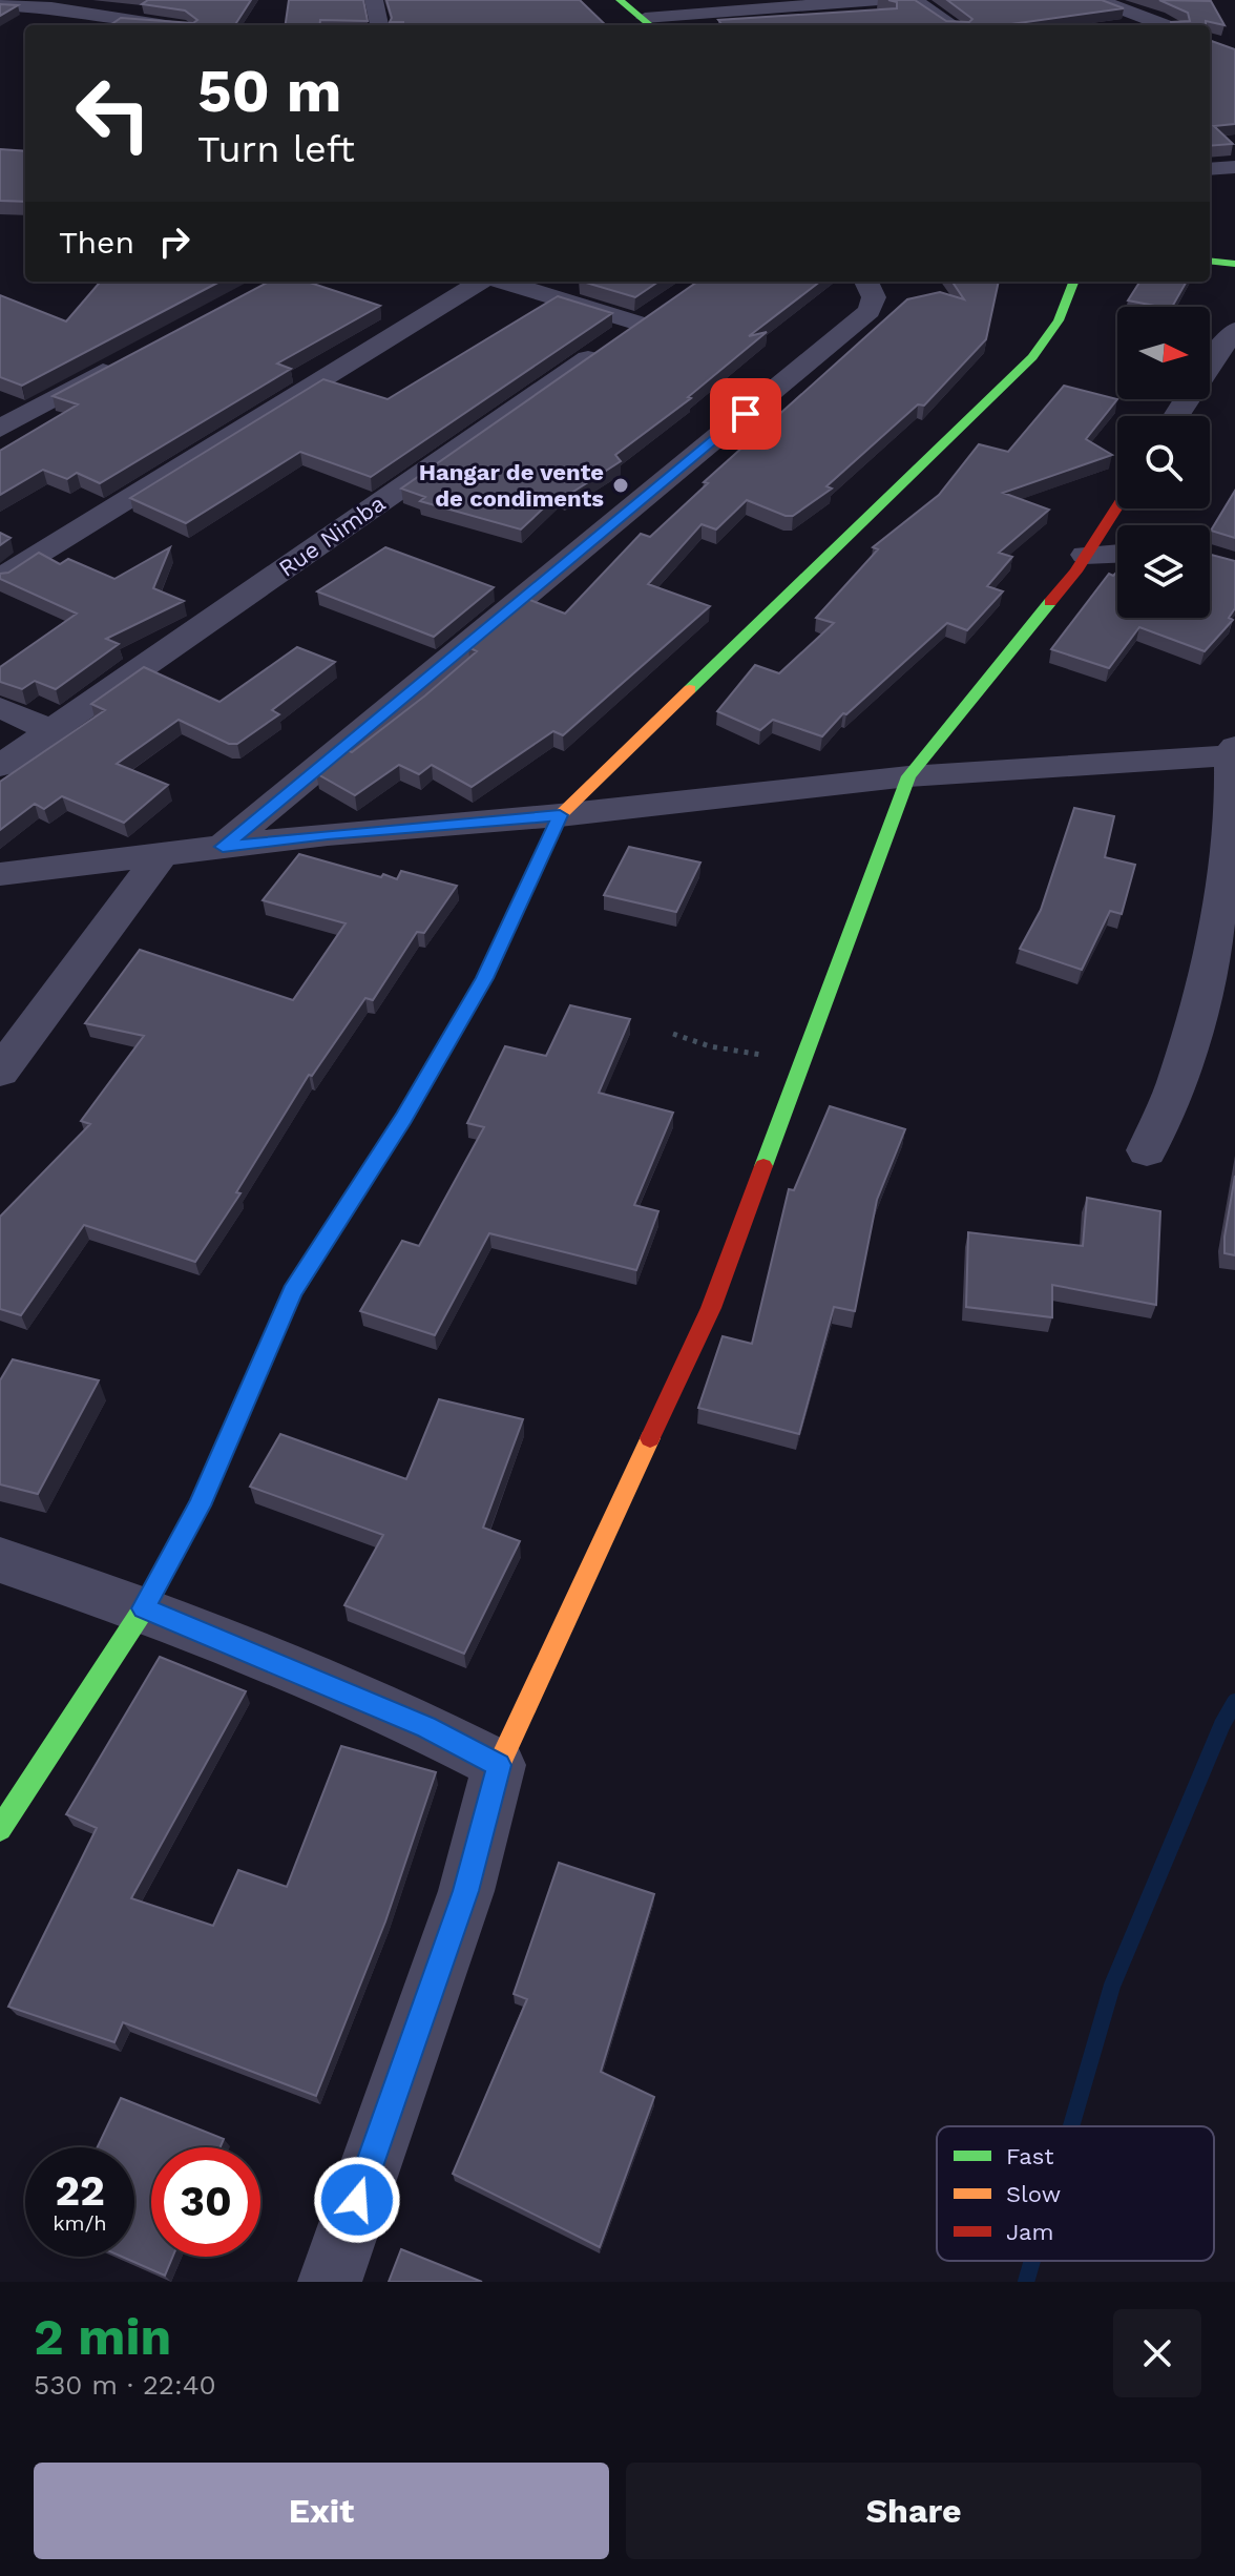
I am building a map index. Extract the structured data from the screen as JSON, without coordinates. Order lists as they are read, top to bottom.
{
  "streets": {
    "street": ["Rue Nimba"]
  },
  "places": ["Hangar de vente de condiments"],
  "legend": ["Fast", "Slow", "Jam"],
  "north": "right",
  "page": {
    "turn": ["50 m", "Turn left"],
    "then": "Then",
    "speed": "22 km/h",
    "limit": "30",
    "heading": ["2 min", "530 m · 22:40"],
    "buttons": ["Exit", "Share"]
  }
}
